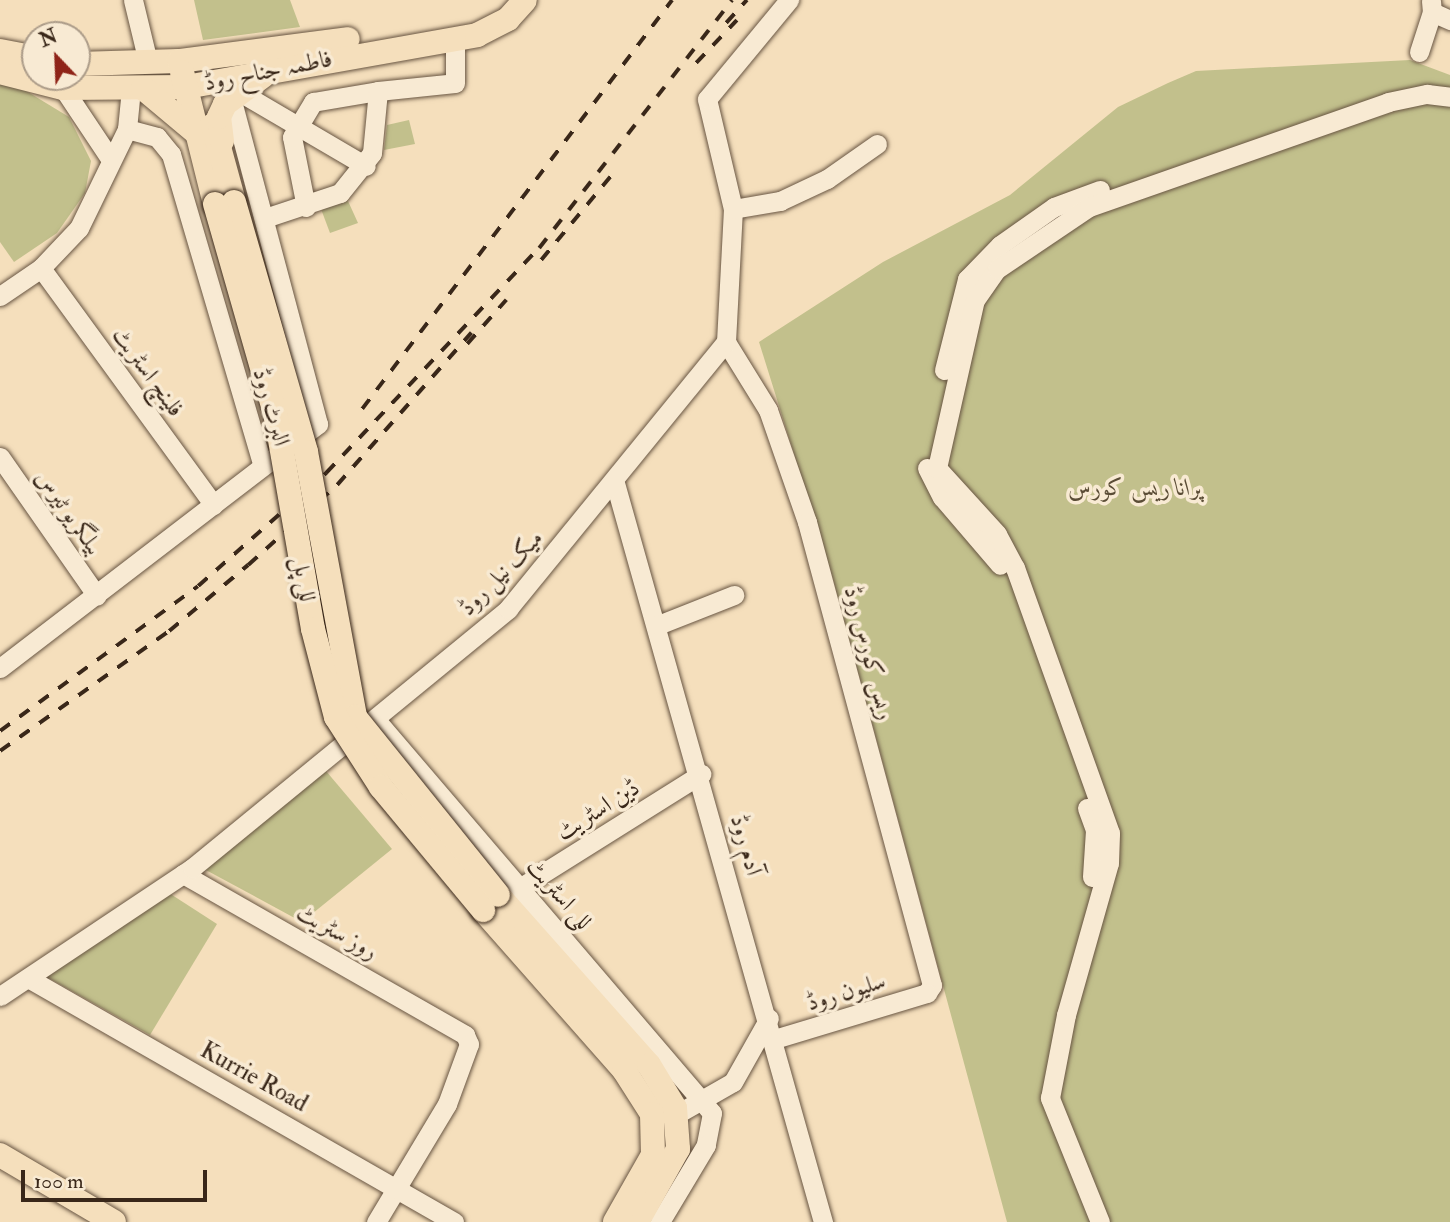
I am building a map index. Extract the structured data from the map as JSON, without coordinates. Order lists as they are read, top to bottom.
{
  "streets": {
    "main road": ["فاطمہ جناح روڈ", "للی پل"],
    "street": [
      "فلینچ اسٹریٹ",
      "البرٹ روڈ",
      "بیلگریو ٹیرس",
      "میک نیل روڈ",
      "ریس کورس روڈ",
      "ڈین اسٹریٹ",
      "آدم روڈ",
      "للی اسٹریٹ",
      "روز سٹریٹ",
      "سلیون روڈ",
      "Kurrie Road"
    ]
  },
  "crossings": [
    ["فلینچ اسٹریٹ", "البرٹ روڈ"],
    ["البرٹ روڈ", "بیلگریو ٹیرس"],
    ["میک نیل روڈ", "ریس کورس روڈ"],
    ["میک نیل روڈ", "آدم روڈ"],
    ["میک نیل روڈ", "للی اسٹریٹ"],
    ["میک نیل روڈ", "روز سٹریٹ"],
    ["میک نیل روڈ", "Kurrie Road"],
    ["للی پل", "ڈین اسٹریٹ"],
    ["للی پل", "للی اسٹریٹ"],
    ["ریس کورس روڈ", "سلیون روڈ"],
    ["ڈین اسٹریٹ", "آدم روڈ"],
    ["ڈین اسٹریٹ", "للی اسٹریٹ"],
    ["آدم روڈ", "سلیون روڈ"],
    ["روز سٹریٹ", "Kurrie Road"]
  ],
  "parks": ["پرانا ریس کورس"],
  "scale_bar": "100 m",
  "north": "top left"
}
